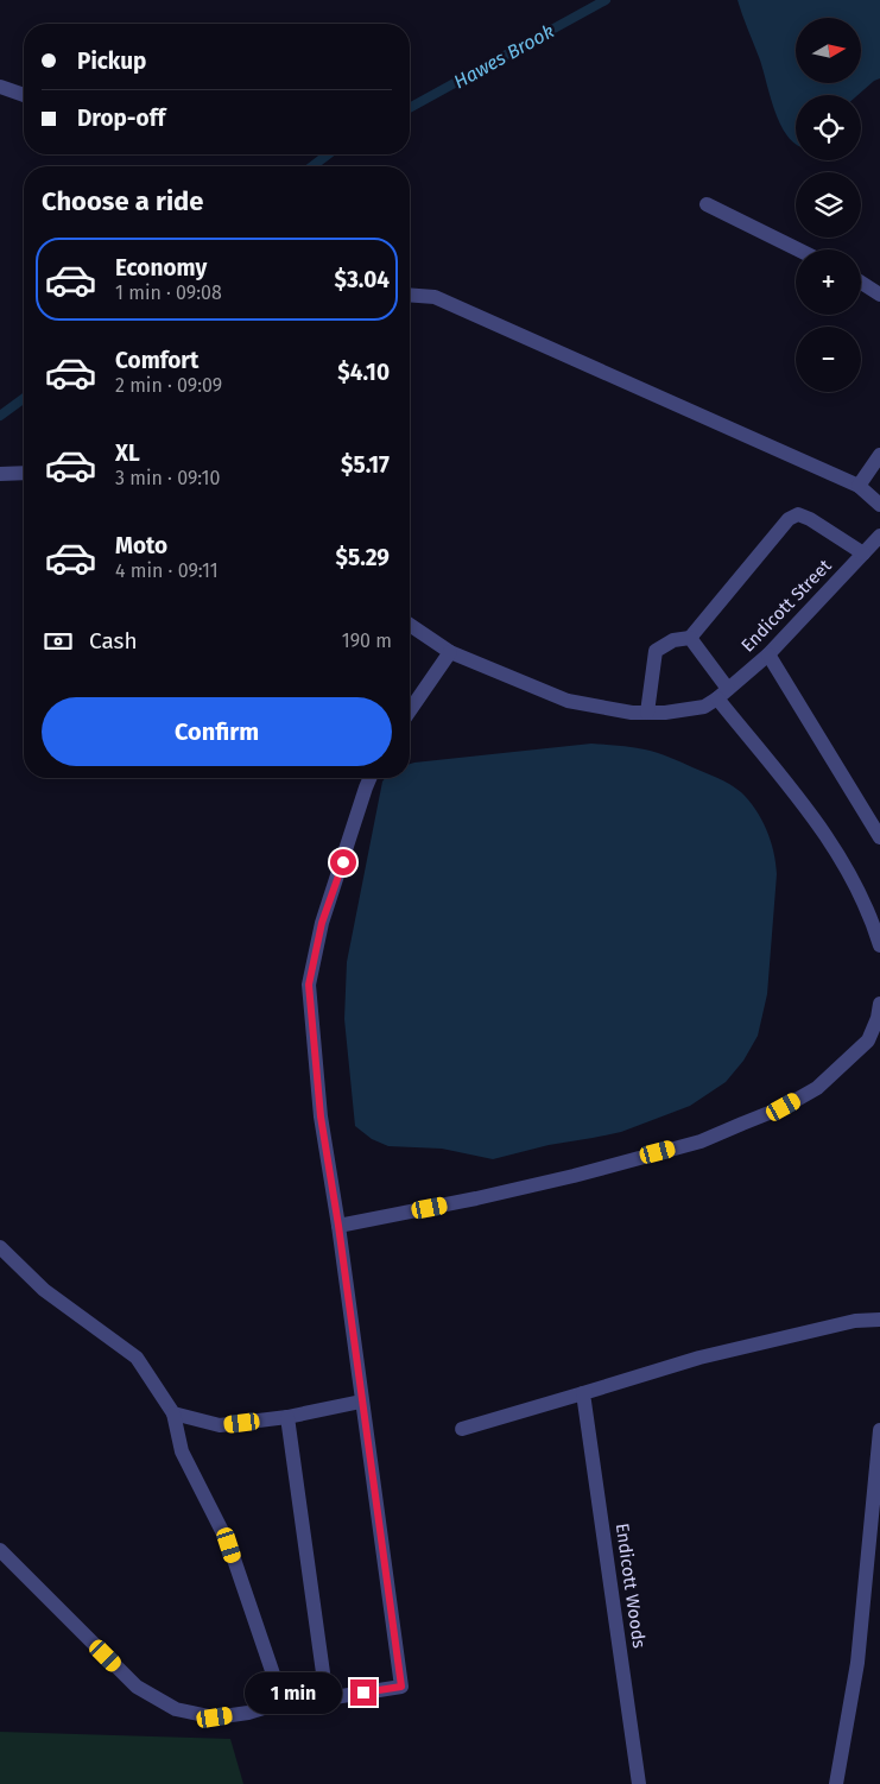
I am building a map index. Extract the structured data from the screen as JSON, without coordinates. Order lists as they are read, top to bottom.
{
  "streets": {
    "street": ["Endicott Street", "Endicott Woods"]
  },
  "water": ["Hawes Brook"],
  "north": "right",
  "page": {
    "map_buttons": ["+", "−"],
    "banner": ["Pickup", "Drop-off"],
    "heading": "Choose a ride",
    "list": [
      {
        "name": "Economy",
        "note": "1 min · 09:08",
        "value": "$3.04"
      },
      {
        "name": "Comfort",
        "note": "2 min · 09:09",
        "value": "$4.10"
      },
      {
        "name": "XL",
        "note": "3 min · 09:10",
        "value": "$5.17"
      },
      {
        "name": "Moto",
        "note": "4 min · 09:11",
        "value": "$5.29"
      }
    ],
    "pay": ["Cash", "190 m"],
    "buttons": "Confirm",
    "bubble": "1 min"
  }
}
